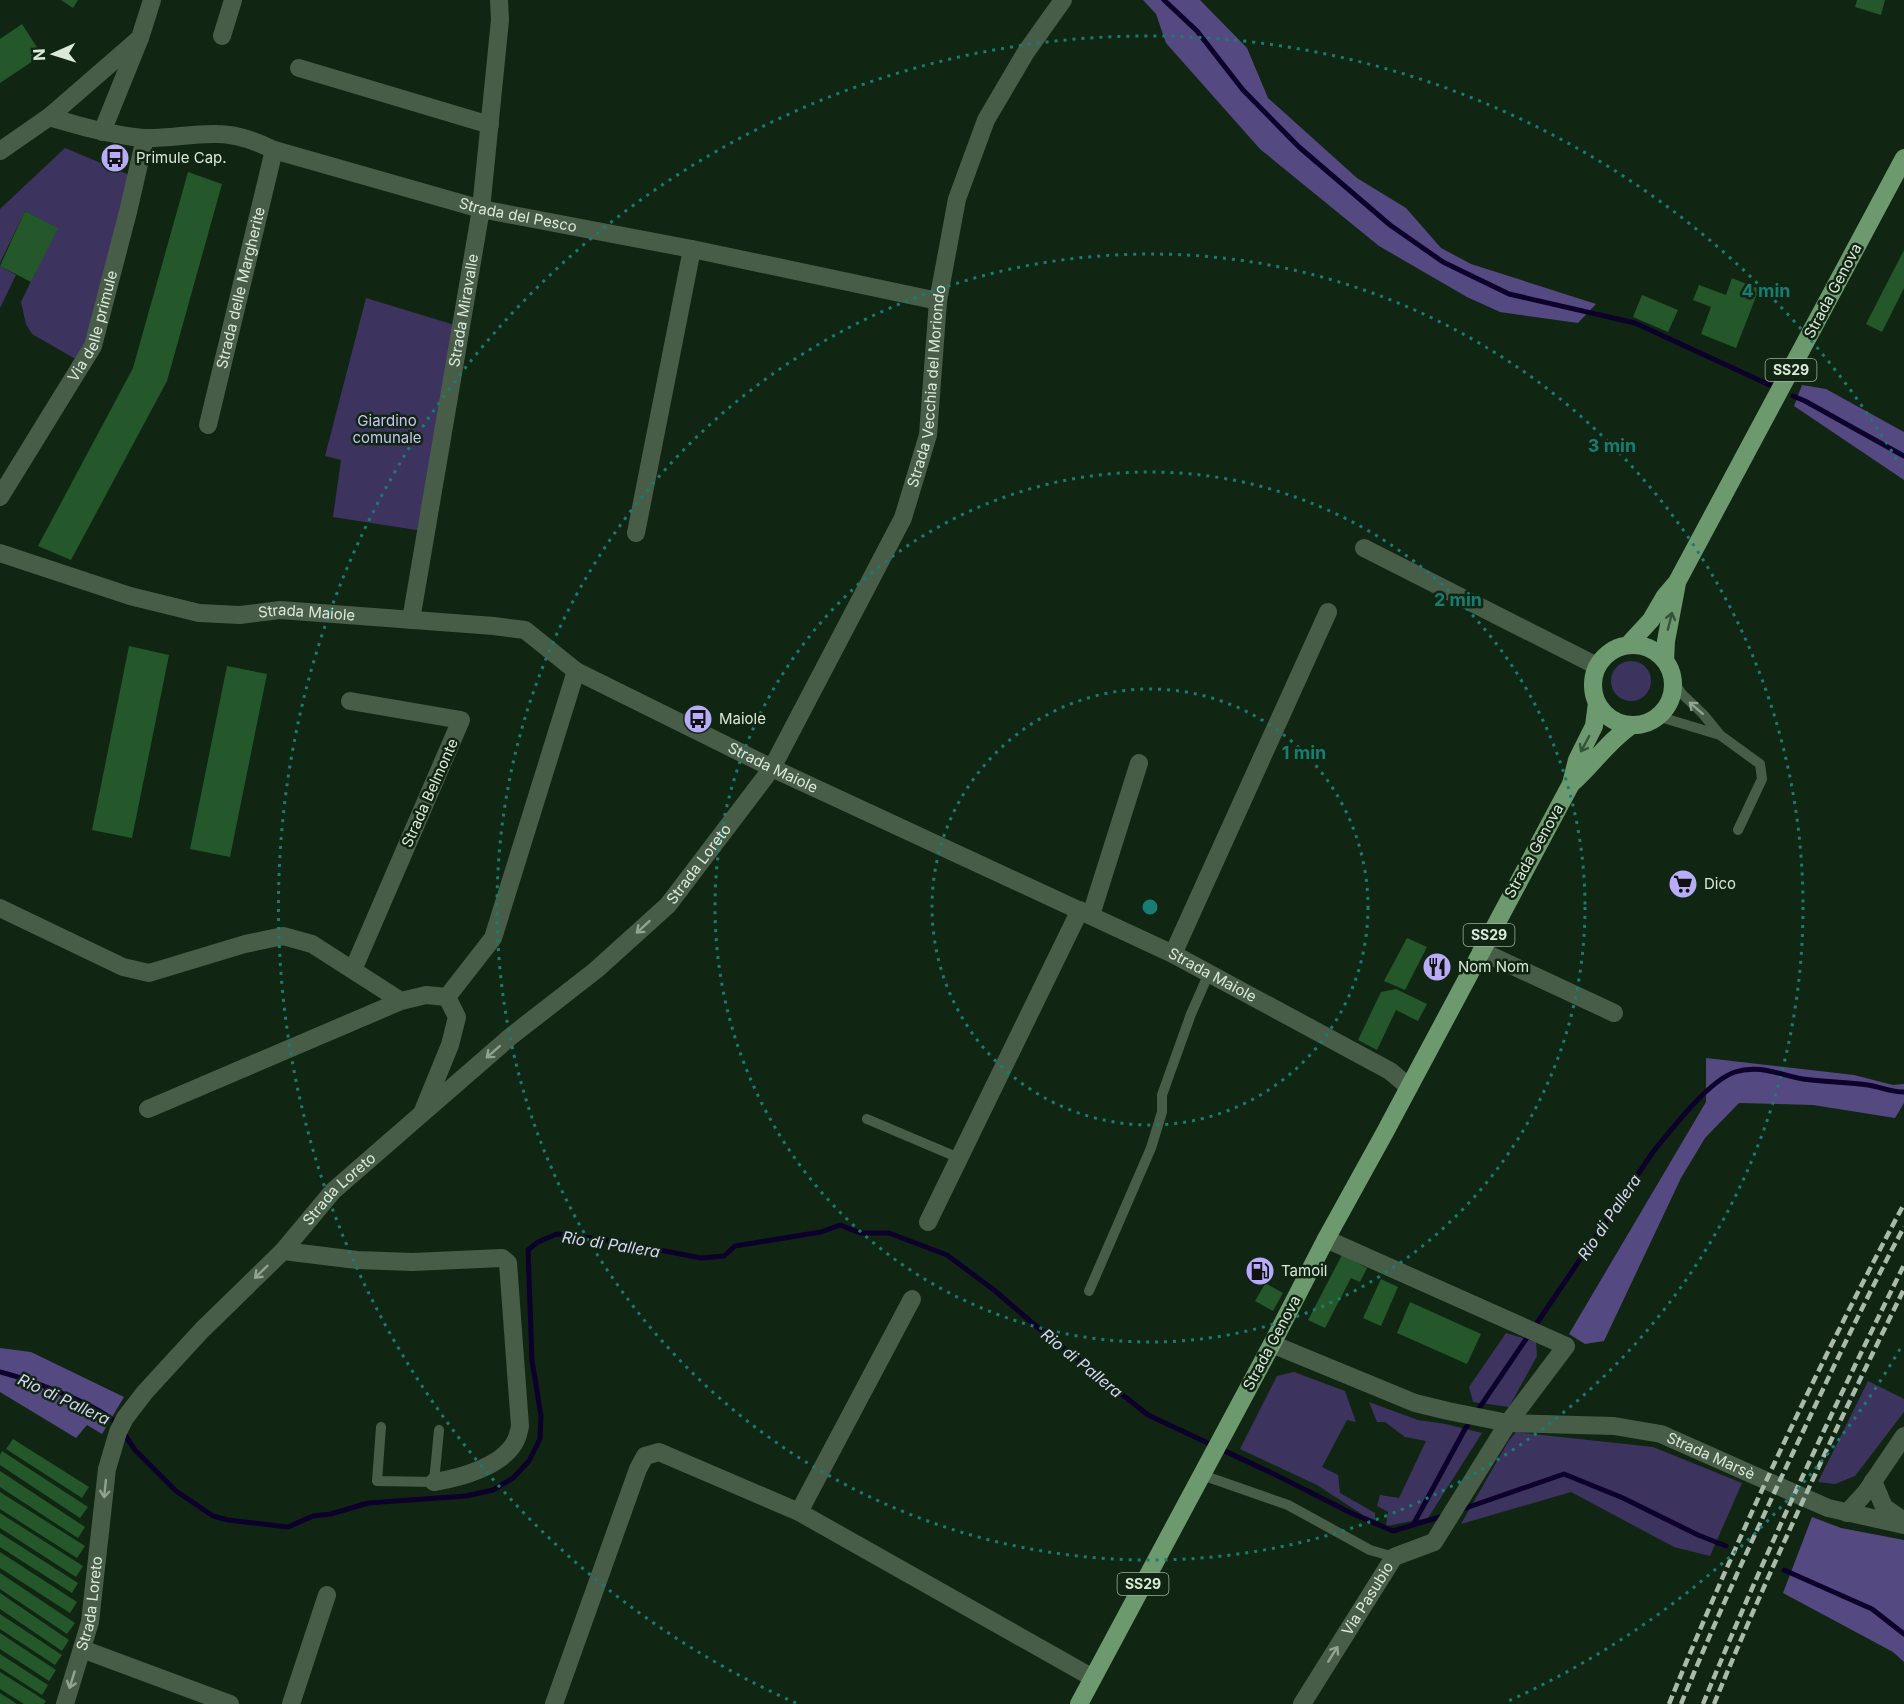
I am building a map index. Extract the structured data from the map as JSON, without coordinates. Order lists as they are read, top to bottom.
{
  "streets": {
    "main road": ["Strada Genova", "SS29"],
    "street": [
      "Strada del Pesco",
      "Strada delle Margherite",
      "Strada Miravalle",
      "Via delle primule",
      "Strada Vecchia del Moriondo",
      "Strada Maiole",
      "Strada Belmonte",
      "Strada Loreto",
      "Strada Marsè",
      "Via Pasubio"
    ]
  },
  "crossings": [
    ["Strada del Pesco", "Strada delle Margherite"],
    ["Strada del Pesco", "Strada Miravalle"],
    ["Strada del Pesco", "Via delle primule"],
    ["Strada del Pesco", "Strada Vecchia del Moriondo"],
    ["Strada Genova", "Strada Maiole"],
    ["Strada Genova", "Strada Marsè"],
    ["Strada Miravalle", "Strada Maiole"],
    ["Strada Vecchia del Moriondo", "Strada Maiole"],
    ["Strada Vecchia del Moriondo", "Strada Loreto"],
    ["Strada Maiole", "Strada Loreto"],
    ["Strada Marsè", "Via Pasubio"]
  ],
  "one_way": ["Strada Loreto", "Via Pasubio"],
  "water": ["Rio di Pallera"],
  "parks": ["Giardino comunale"],
  "places": {
    "bus stop": ["Primule Cap.", "Maiole"],
    "supermarket": ["Dico"],
    "restaurant": ["Nom Nom"],
    "fuel station": ["Tamoil"]
  },
  "north": "left",
  "rings": [
    "4 min",
    "3 min",
    "2 min",
    "1 min"
  ]
}
